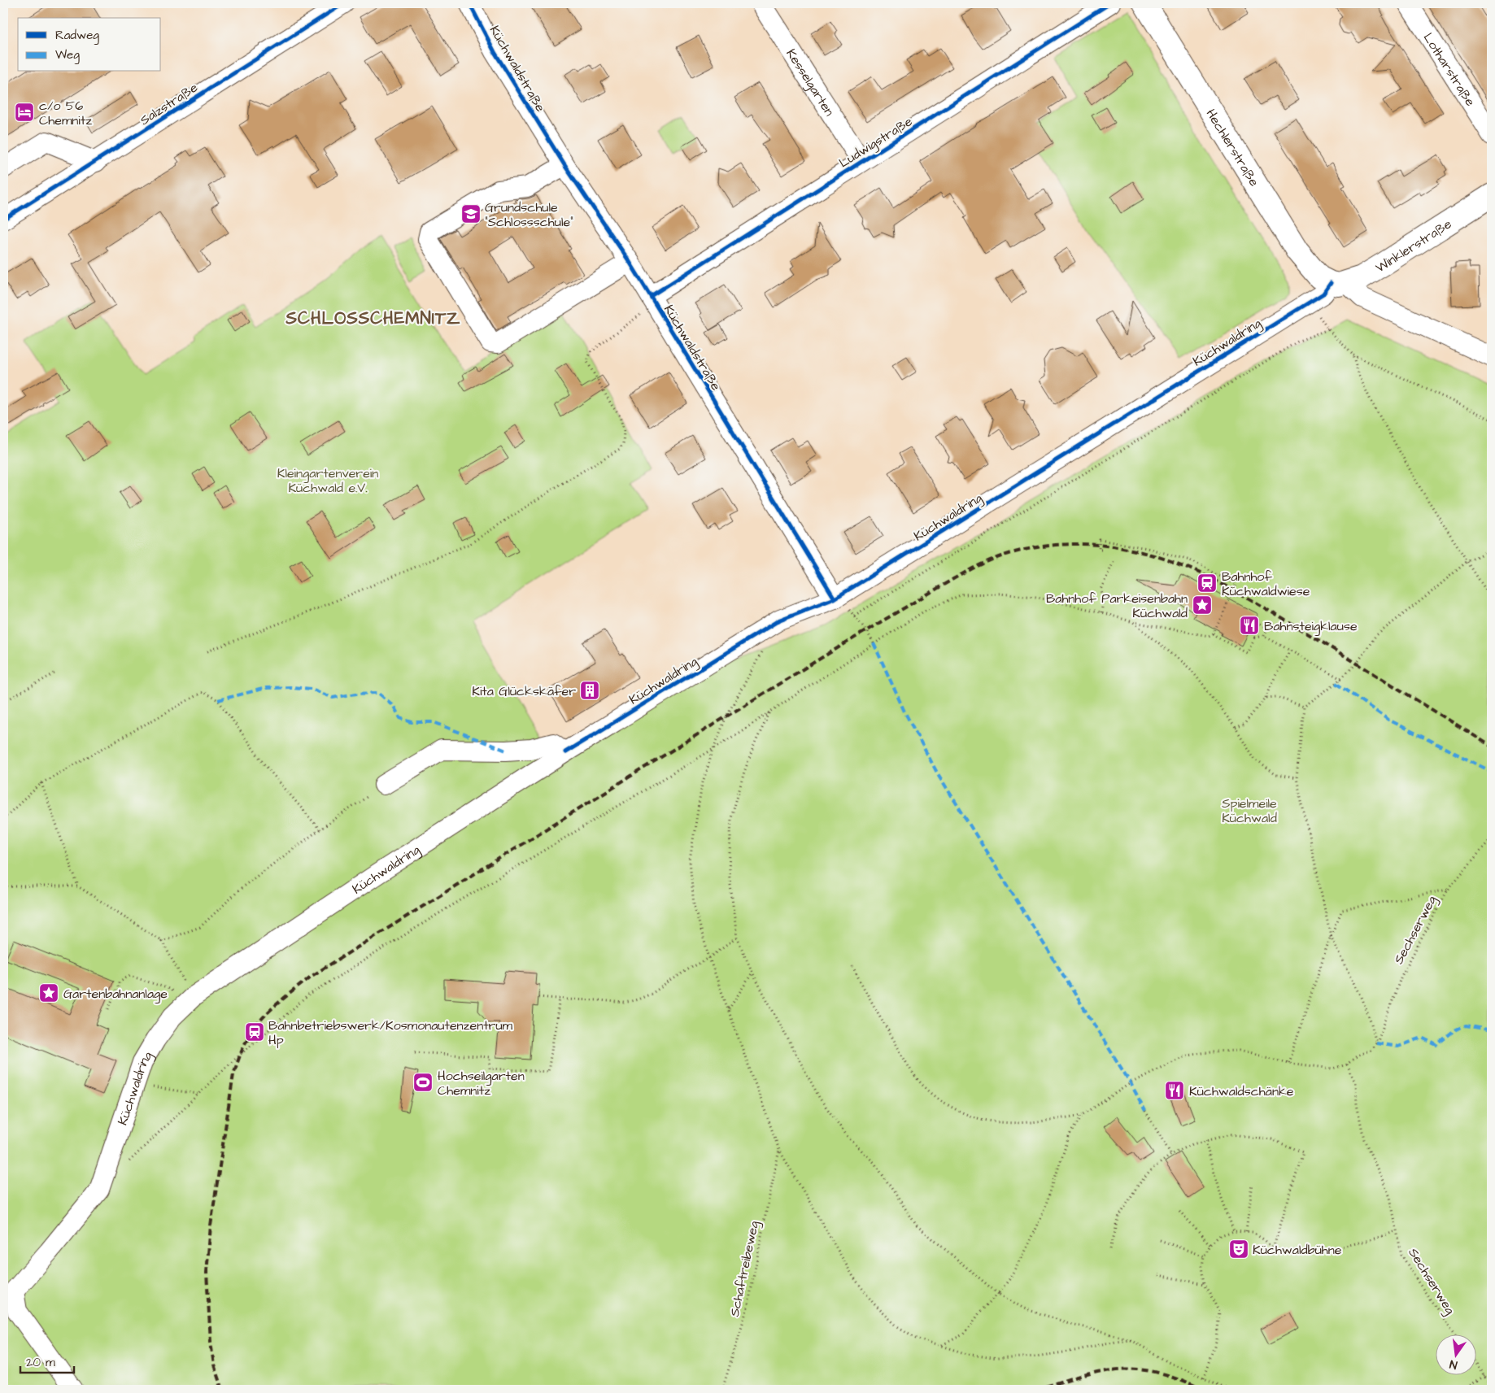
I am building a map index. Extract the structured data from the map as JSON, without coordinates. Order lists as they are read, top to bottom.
{
  "streets": {
    "main road": ["Hechlerstraße", "Winklerstraße"],
    "street": [
      "Küchwaldstraße",
      "Lotharstraße",
      "Kesselgarten",
      "Salzstraße",
      "Ludwigstraße",
      "Küchwaldring"
    ],
    "path": ["Sechserweg", "Schaftreibeweg"]
  },
  "crossings": [
    ["Küchwaldstraße", "Ludwigstraße"],
    ["Küchwaldstraße", "Küchwaldring"],
    ["Kesselgarten", "Ludwigstraße"],
    ["Hechlerstraße", "Winklerstraße"],
    ["Hechlerstraße", "Küchwaldring"],
    ["Winklerstraße", "Küchwaldring"]
  ],
  "districts": ["SCHLOSSCHEMNITZ"],
  "parks": ["Kleingartenverein Küchwald e.V.", "Spielmeile Küchwald"],
  "places": {
    "hotel": ["c/o 56 Chemnitz"],
    "school or university": ["Grundschule \"Schlossschule\""],
    "station": ["Bahnhof Küchwaldwiese", "Bahnbetriebswerk/Kosmonautenzentrum Hp"],
    "place": ["Bahnhof Parkeisenbahn Küchwald", "Gartenbahnanlage"],
    "restaurant": ["Bahnsteigklause", "Küchwaldschänke"],
    "building": ["Kita Glückskäfer"],
    "sports": ["Hochseilgarten Chemnitz"],
    "theatre": ["Küchwaldbühne"]
  },
  "legend": ["Radweg", "Weg"],
  "scale_bar": "20 m",
  "north": "bottom"
}
